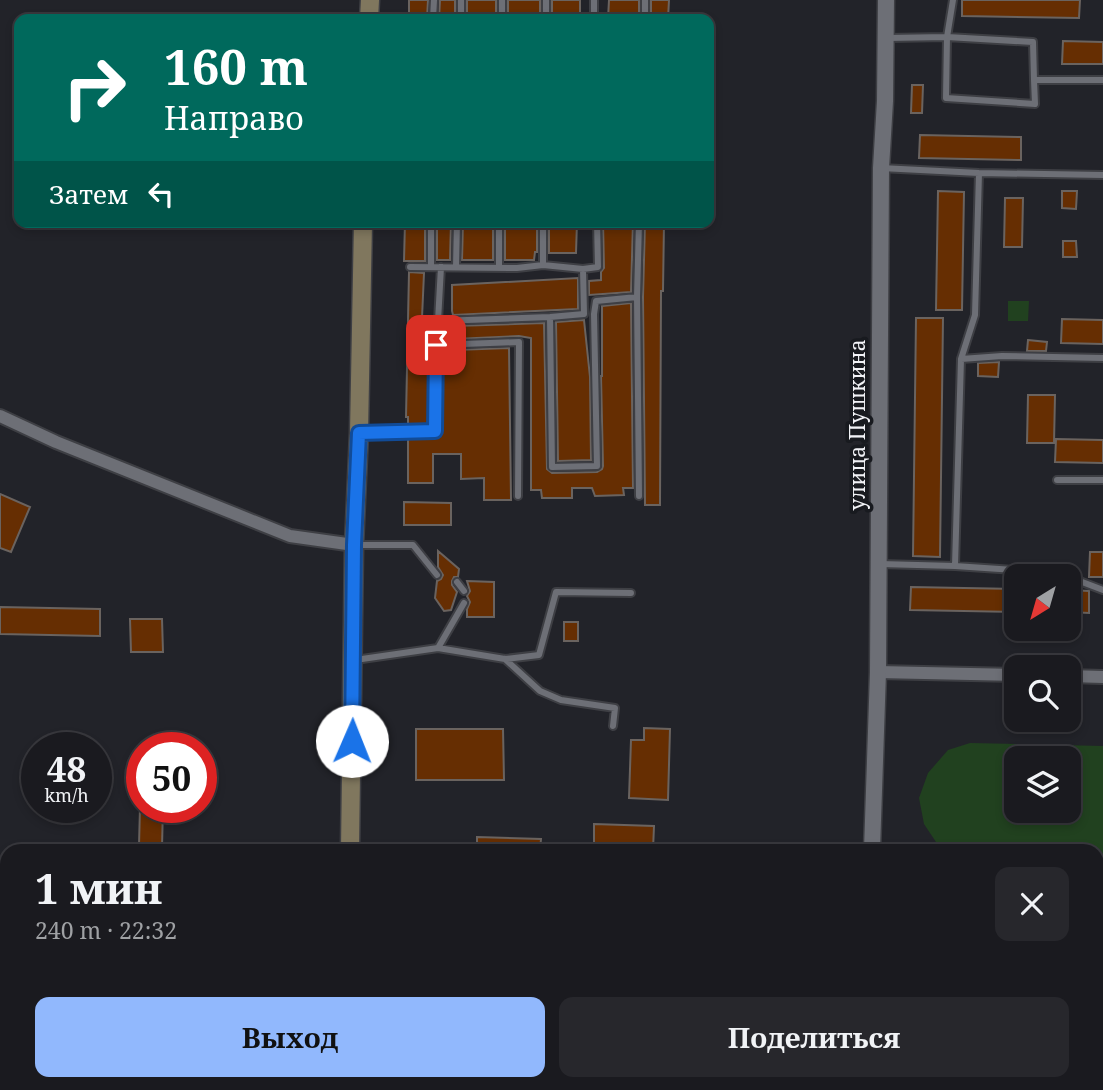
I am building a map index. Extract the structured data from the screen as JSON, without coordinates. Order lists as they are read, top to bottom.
{
  "streets": {
    "street": ["улица Пушкина"]
  },
  "north": "bottom left",
  "page": {
    "turn": ["160 m", "Направо"],
    "then": "Затем",
    "speed": "48 km/h",
    "limit": "50",
    "heading": ["1 мин", "240 m · 22:32"],
    "buttons": ["Выход", "Поделиться"]
  }
}
